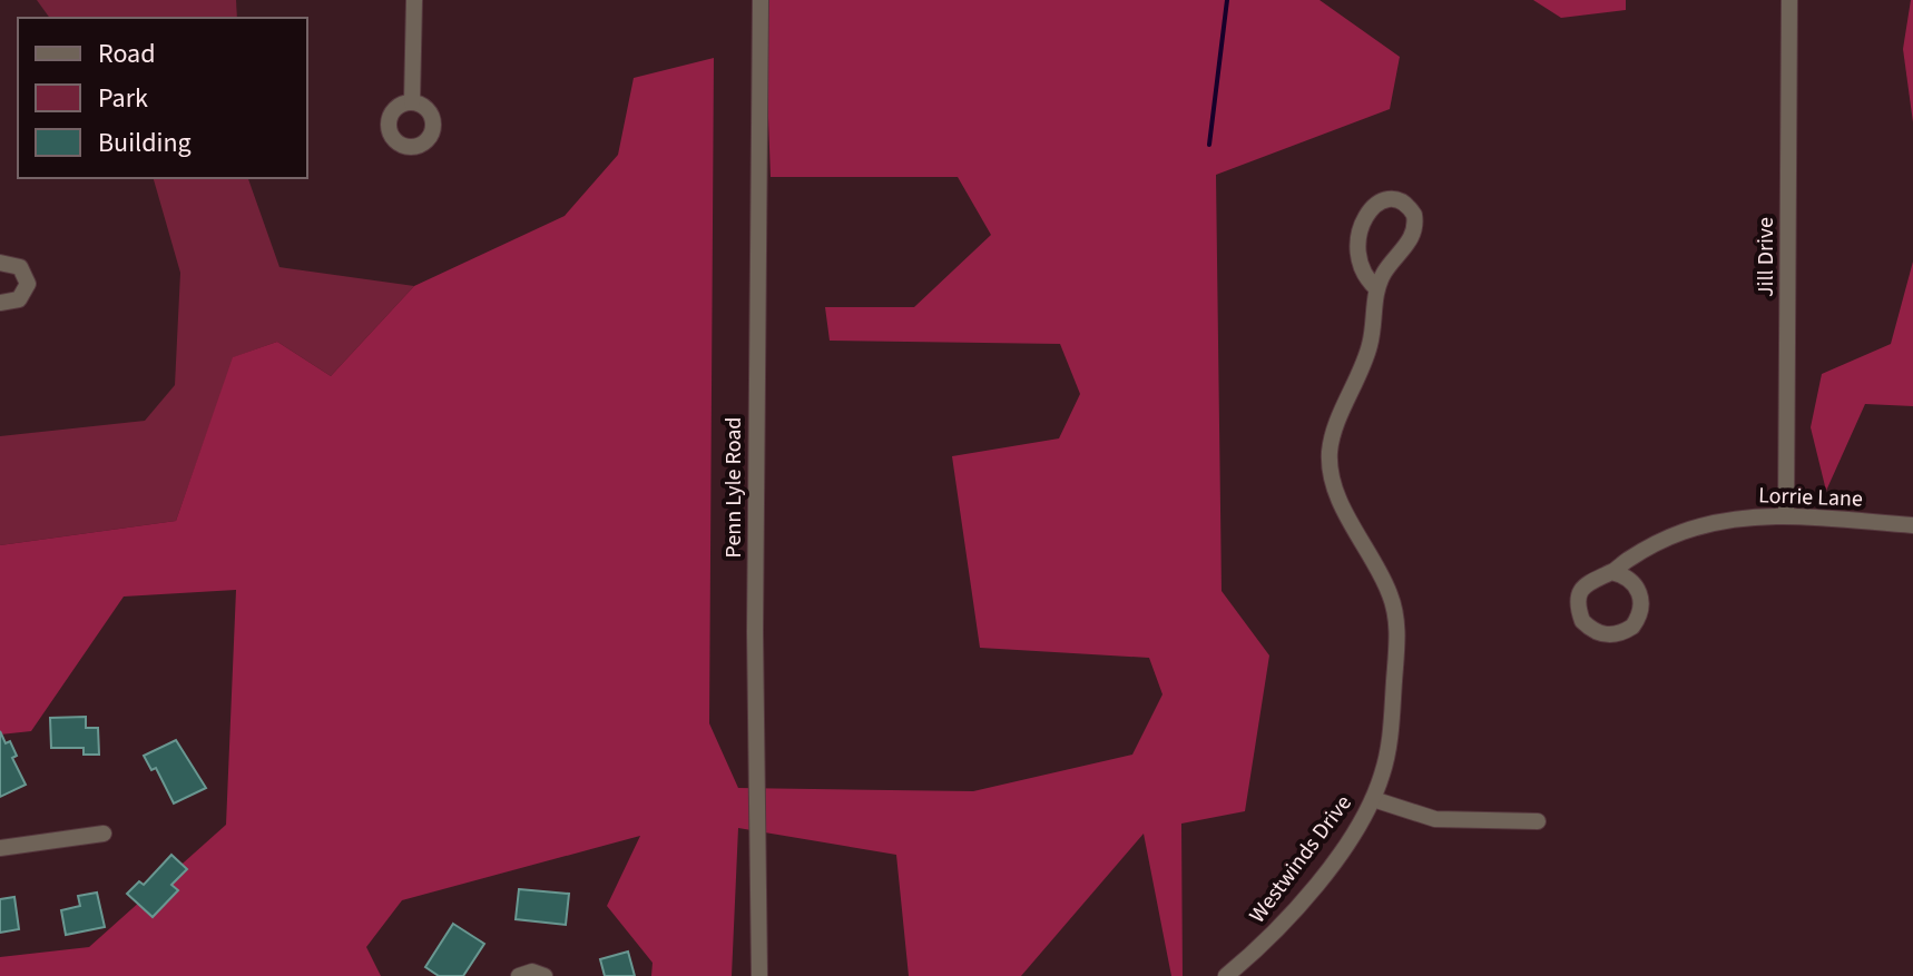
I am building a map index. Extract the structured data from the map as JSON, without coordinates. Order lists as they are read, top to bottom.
{
  "streets": {
    "street": [
      "Jill Drive",
      "Penn Lyle Road",
      "Lorrie Lane",
      "Westwinds Drive"
    ]
  },
  "crossings": [
    ["Jill Drive", "Lorrie Lane"]
  ],
  "legend": ["Road", "Park", "Building"]
}
